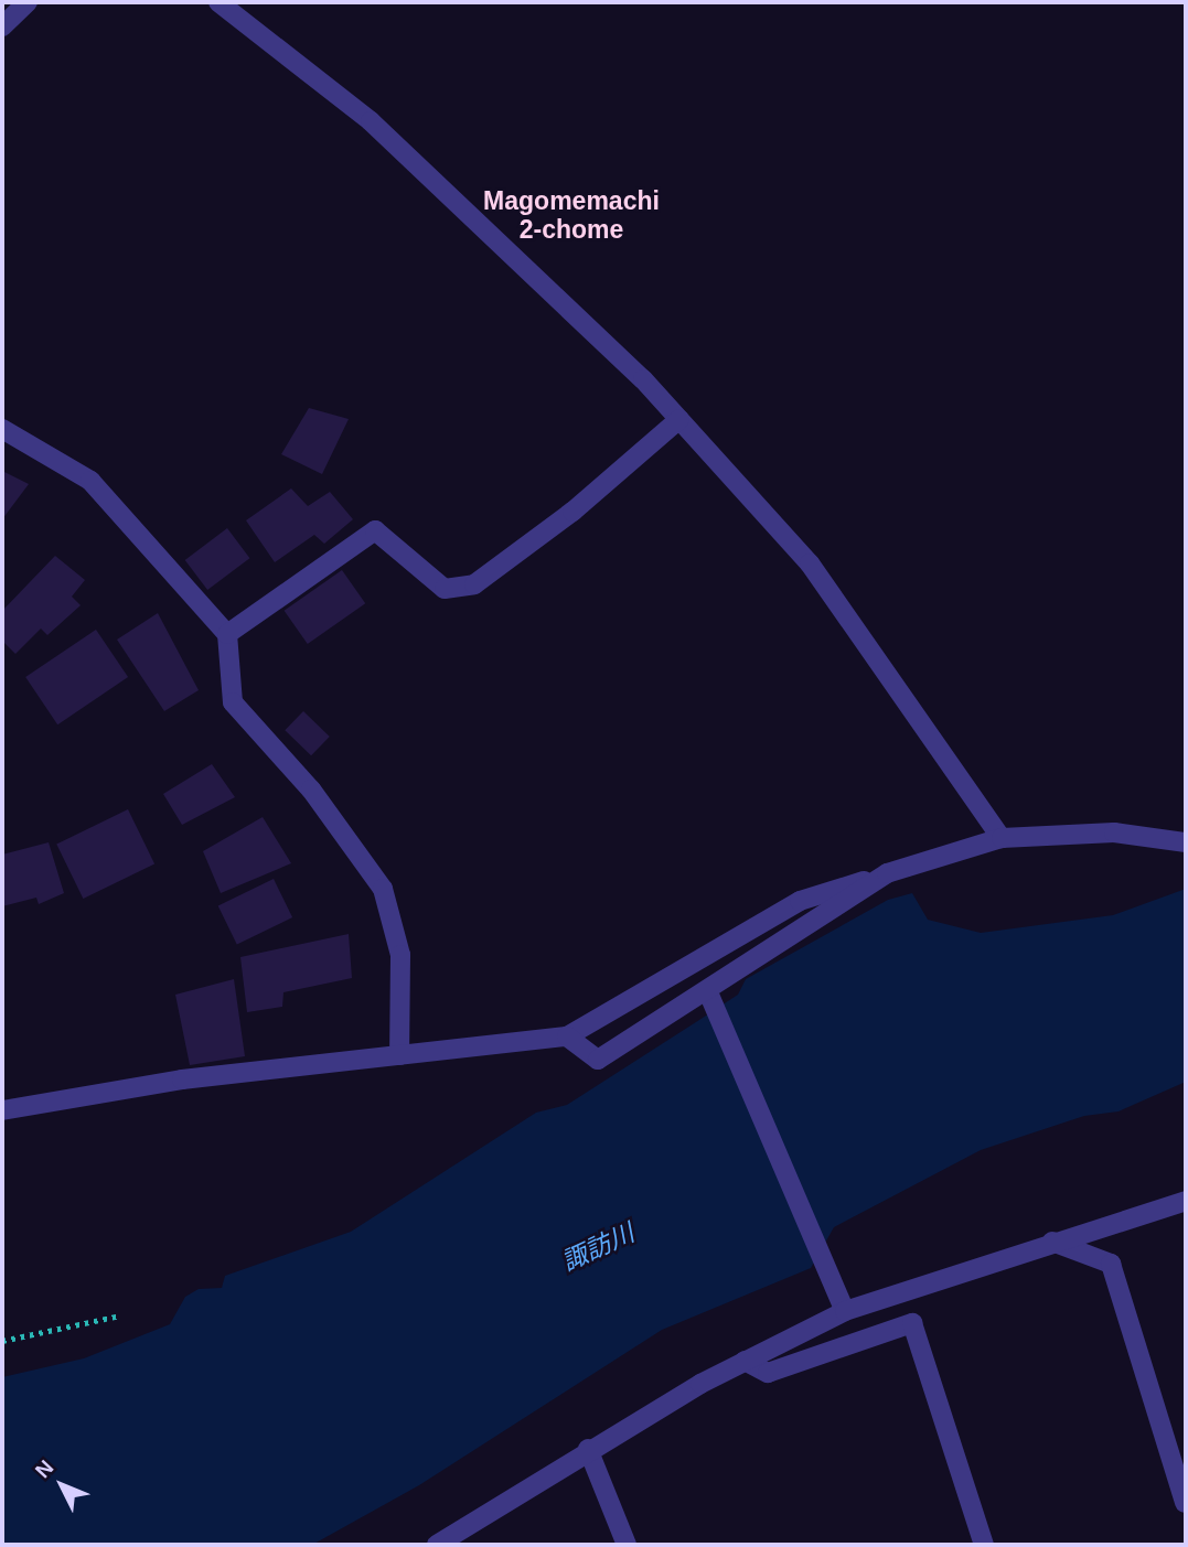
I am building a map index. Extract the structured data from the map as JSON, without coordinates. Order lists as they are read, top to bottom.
{
  "districts": ["Magomemachi 2-chome"],
  "water": ["諏訪川"],
  "north": "top left"
}
